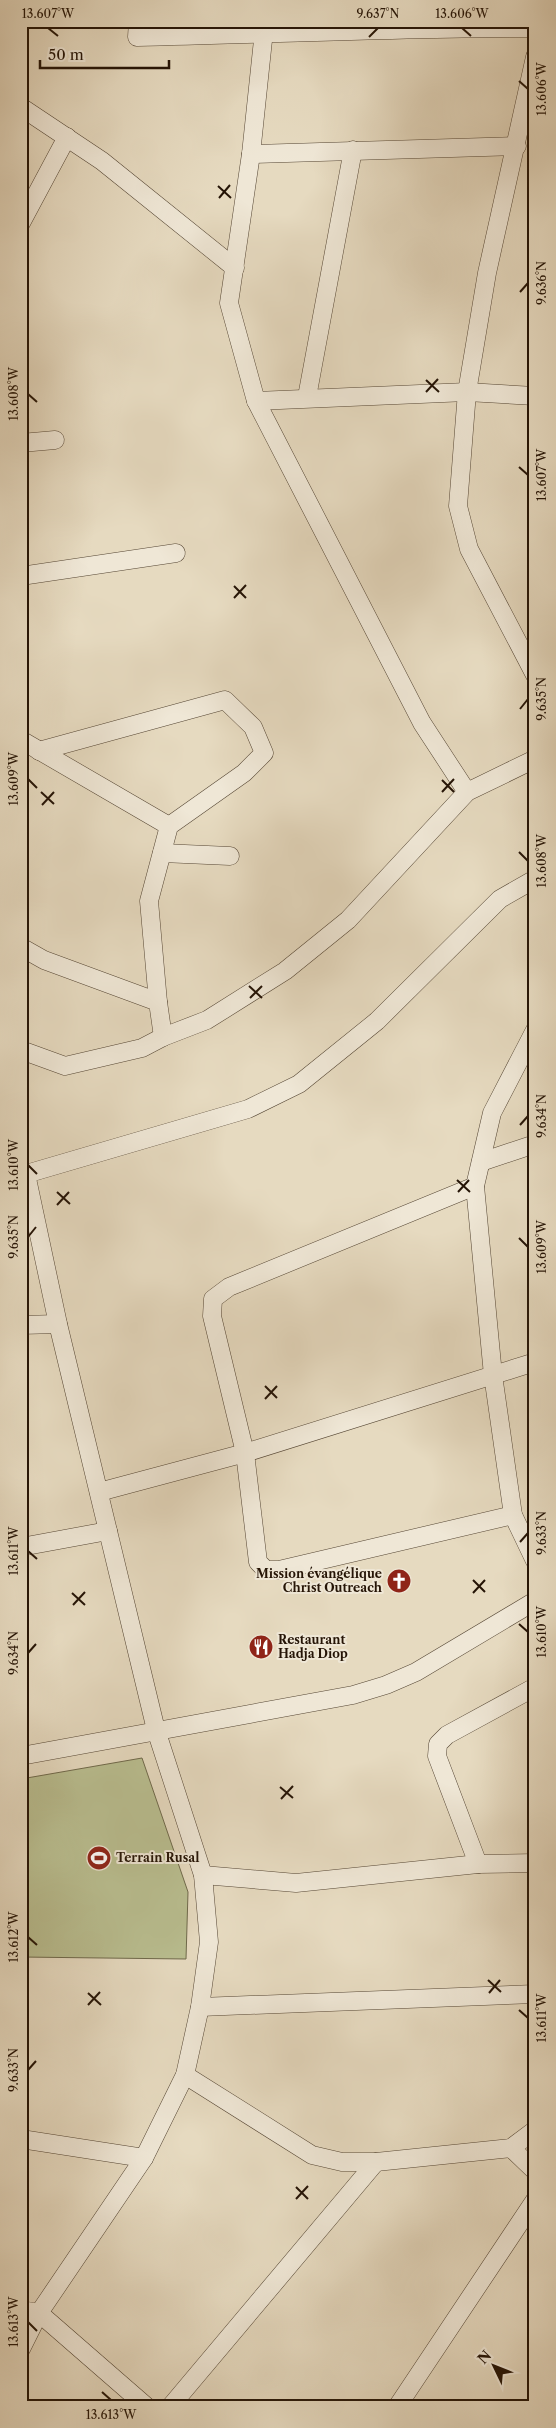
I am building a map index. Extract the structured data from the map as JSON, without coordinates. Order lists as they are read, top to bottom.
{
  "places": {
    "church": ["Mission évangélique Christ Outreach"],
    "restaurant": ["Restaurant Hadja Diop"],
    "sports": ["Terrain Rusal"]
  },
  "scale_bar": "50 m",
  "north": "top left",
  "coordinates": [
    "13.607°W",
    "9.637°N",
    "13.606°W",
    "9.636°N",
    "13.608°W",
    "9.635°N",
    "13.609°W",
    "9.634°N",
    "13.610°W",
    "9.633°N",
    "13.611°W",
    "13.612°W",
    "13.613°W"
  ]
}
